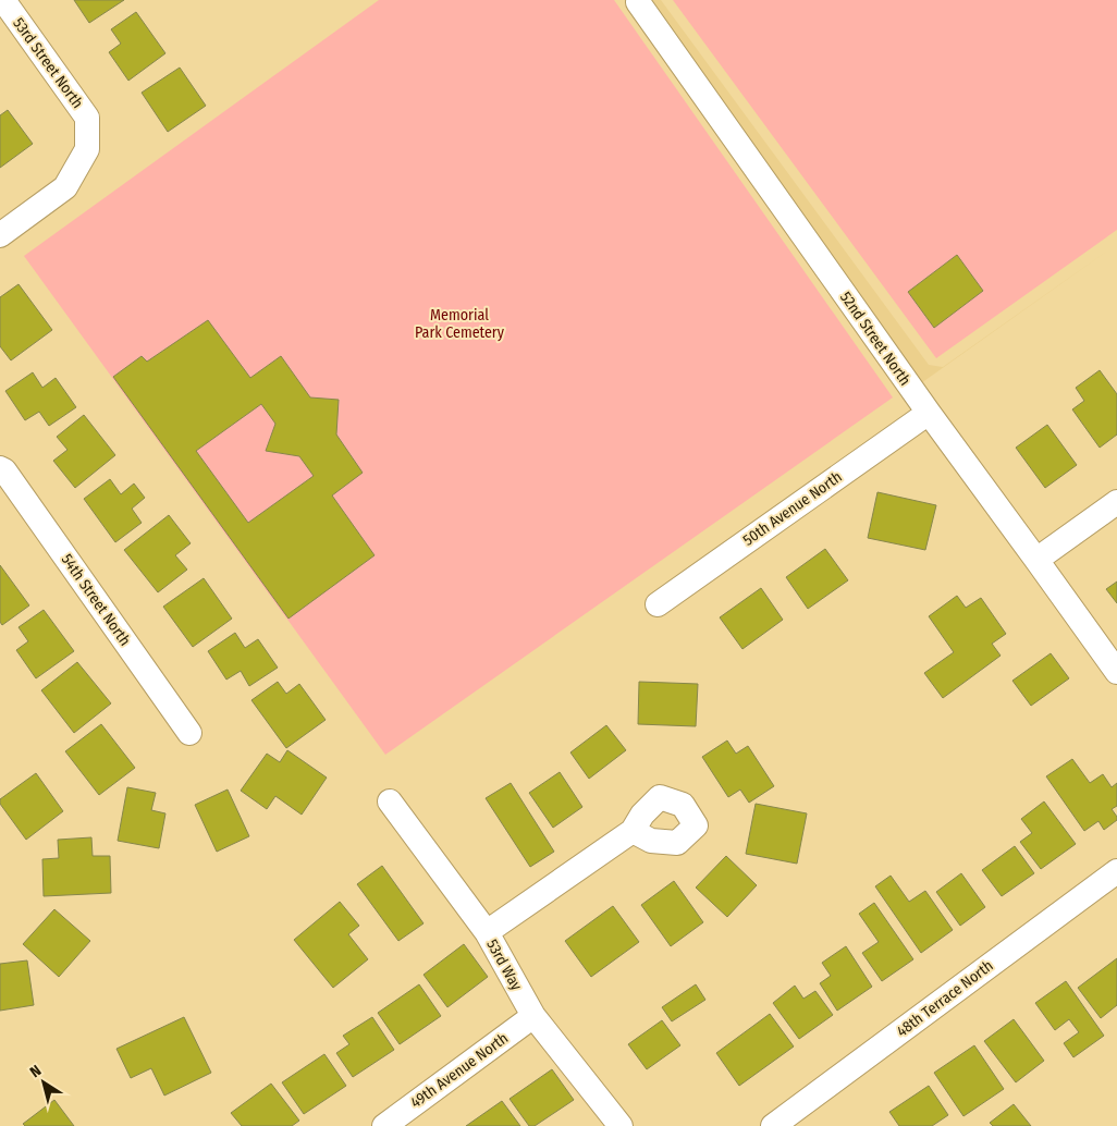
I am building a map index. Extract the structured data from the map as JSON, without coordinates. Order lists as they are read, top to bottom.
{
  "streets": {
    "street": [
      "53rd Street North",
      "52nd Street North",
      "50th Avenue North",
      "54th Street North",
      "53rd Way",
      "48th Terrace North",
      "49th Avenue North"
    ]
  },
  "crossings": [
    ["52nd Street North", "50th Avenue North"],
    ["53rd Way", "49th Avenue North"]
  ],
  "parks": ["Memorial Park Cemetery"],
  "north": "top left"
}
